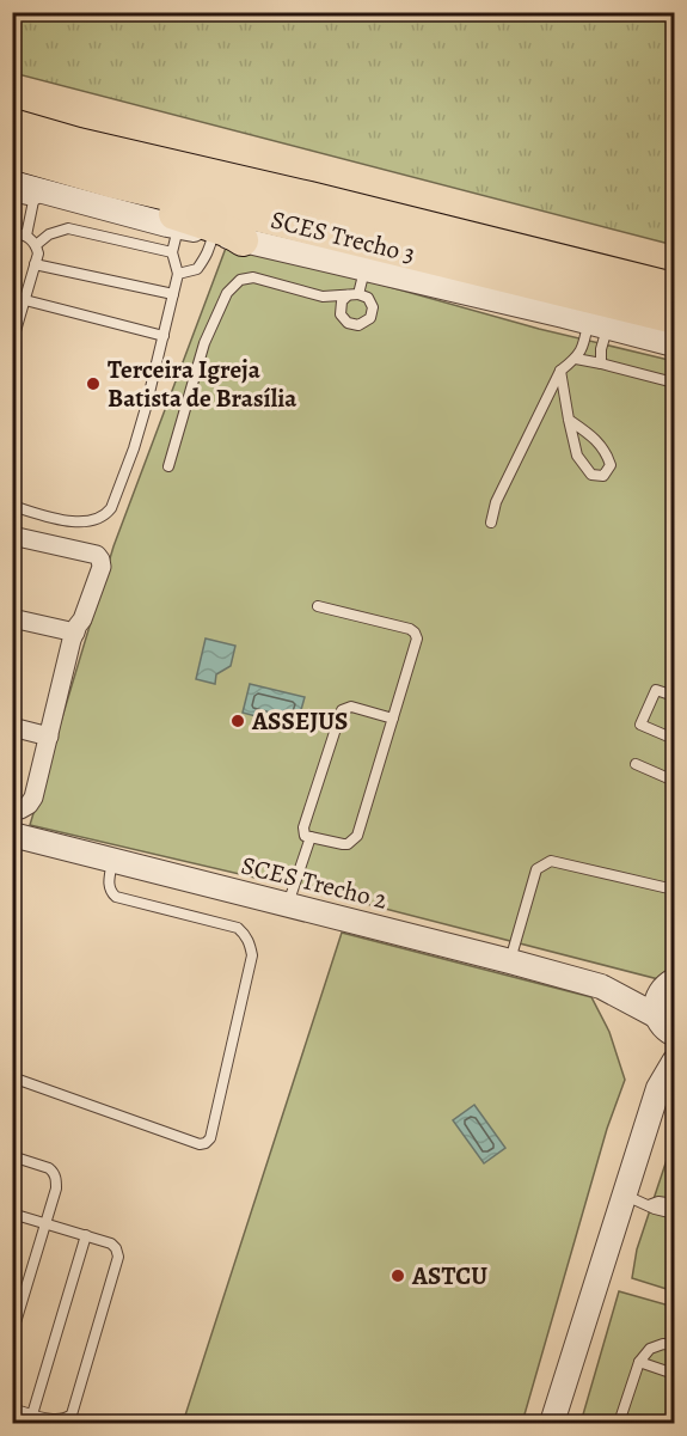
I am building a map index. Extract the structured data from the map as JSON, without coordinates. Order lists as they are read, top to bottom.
{
  "streets": {
    "highway": ["SCES Trecho 3"],
    "street": ["SCES Trecho 2"]
  },
  "places": ["Terceira Igreja Batista de Brasília", "ASSEJUS", "ASTCU"]
}
